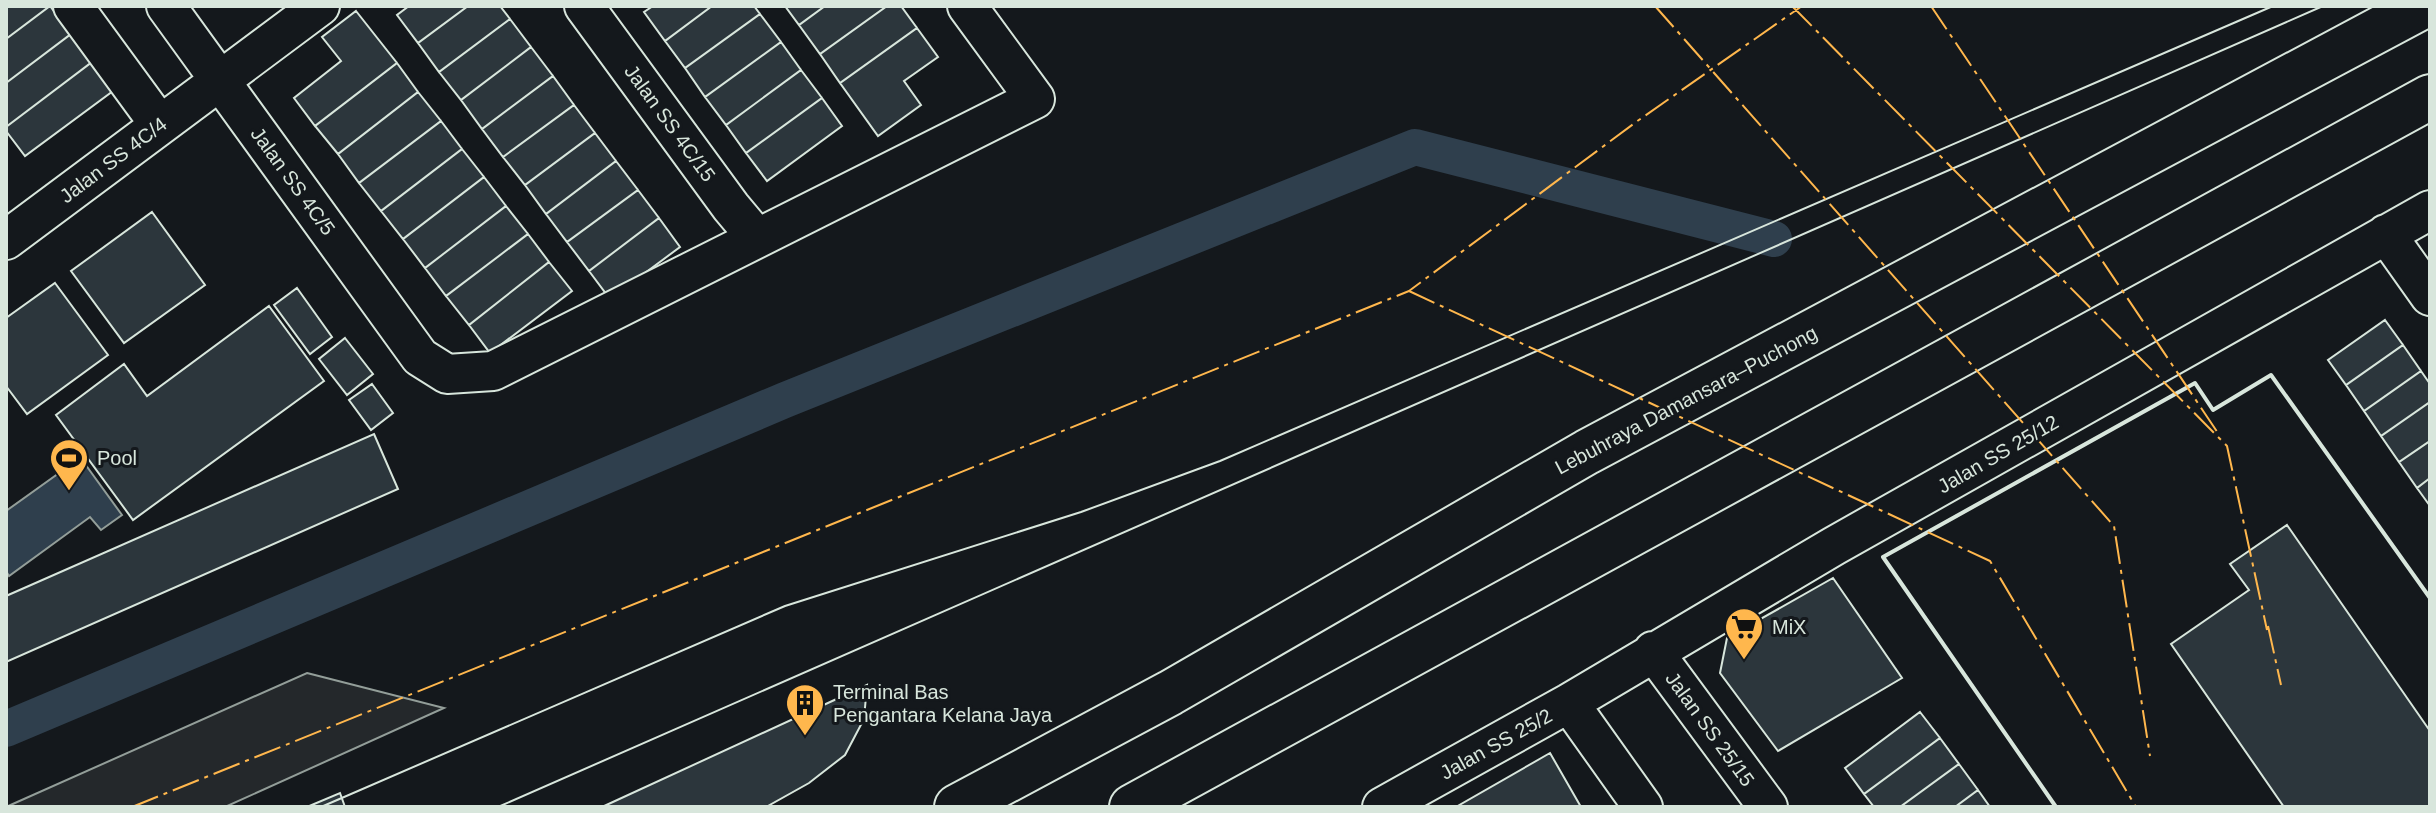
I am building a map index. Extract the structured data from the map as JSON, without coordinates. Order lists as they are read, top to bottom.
{
  "streets": {
    "highway": ["Lebuhraya Damansara–Puchong"],
    "street": [
      "Jalan SS 4C/15",
      "Jalan SS 4C/4",
      "Jalan SS 4C/5",
      "Jalan SS 25/12",
      "Jalan SS 25/15",
      "Jalan SS 25/2"
    ]
  },
  "crossings": [
    ["Jalan SS 4C/15", "Jalan SS 4C/5"],
    ["Jalan SS 4C/4", "Jalan SS 4C/5"],
    ["Jalan SS 25/12", "Jalan SS 25/15"],
    ["Jalan SS 25/12", "Jalan SS 25/2"]
  ],
  "places": {
    "sports": ["Pool"],
    "supermarket": ["MiX"],
    "building": ["Terminal Bas Pengantara Kelana Jaya"]
  }
}
